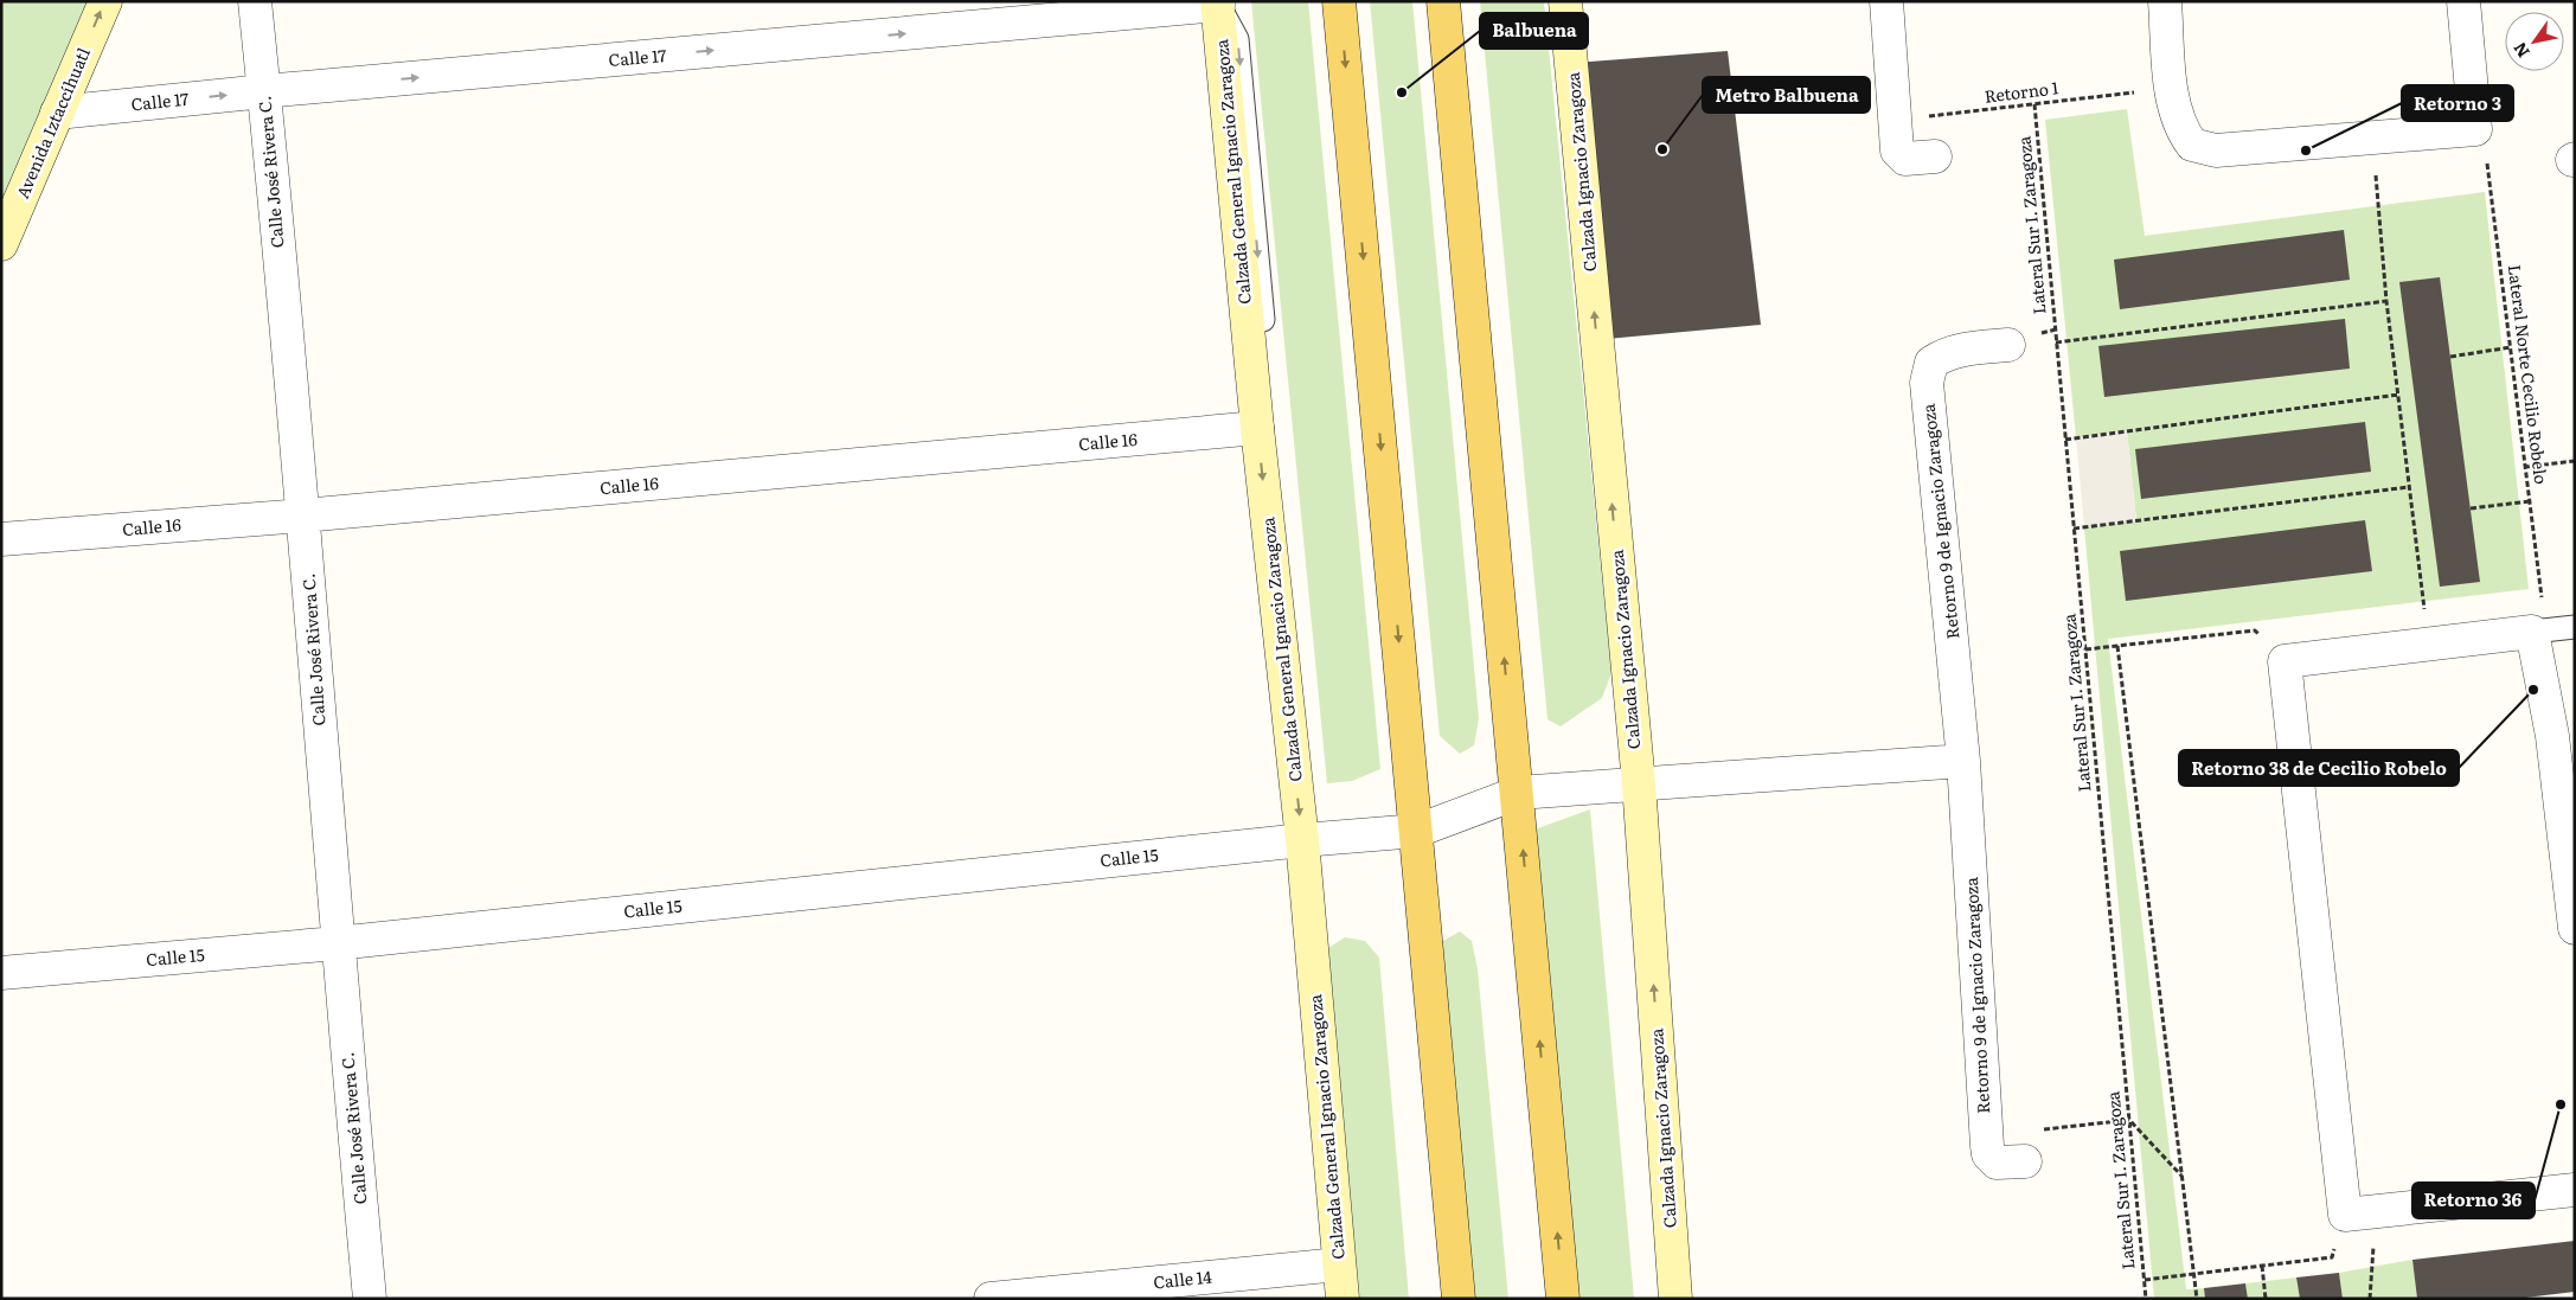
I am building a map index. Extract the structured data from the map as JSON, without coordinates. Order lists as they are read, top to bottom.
{
  "streets": {
    "main road": ["Avenida Iztaccíhuatl", "Calzada General Ignacio Zaragoza", "Calzada Ignacio Zaragoza"],
    "street": [
      "Calle 17",
      "Calle José Rivera C.",
      "Calle 16",
      "Retorno 9 de Ignacio Zaragoza",
      "Calle 15",
      "Calle 14"
    ],
    "path": ["Retorno 1", "Lateral Sur I. Zaragoza", "Lateral Norte Cecilio Robelo"]
  },
  "crossings": [
    ["Calle 17", "Avenida Iztaccíhuatl"],
    ["Calle 17", "Calle José Rivera C."],
    ["Calle 17", "Calzada General Ignacio Zaragoza"],
    ["Retorno 1", "Lateral Sur I. Zaragoza"],
    ["Calle José Rivera C.", "Calle 16"],
    ["Calle José Rivera C.", "Calle 15"],
    ["Calzada General Ignacio Zaragoza", "Calle 16"],
    ["Calzada General Ignacio Zaragoza", "Calle 15"],
    ["Calzada General Ignacio Zaragoza", "Calle 14"],
    ["Calzada Ignacio Zaragoza", "Calle 15"]
  ],
  "one_way": ["Calle 17", "Avenida Iztaccíhuatl"],
  "places": [
    "Balbuena",
    "Metro Balbuena",
    "Retorno 3",
    "Retorno 38 de Cecilio Robelo",
    "Retorno 36"
  ],
  "north": "bottom left"
}
